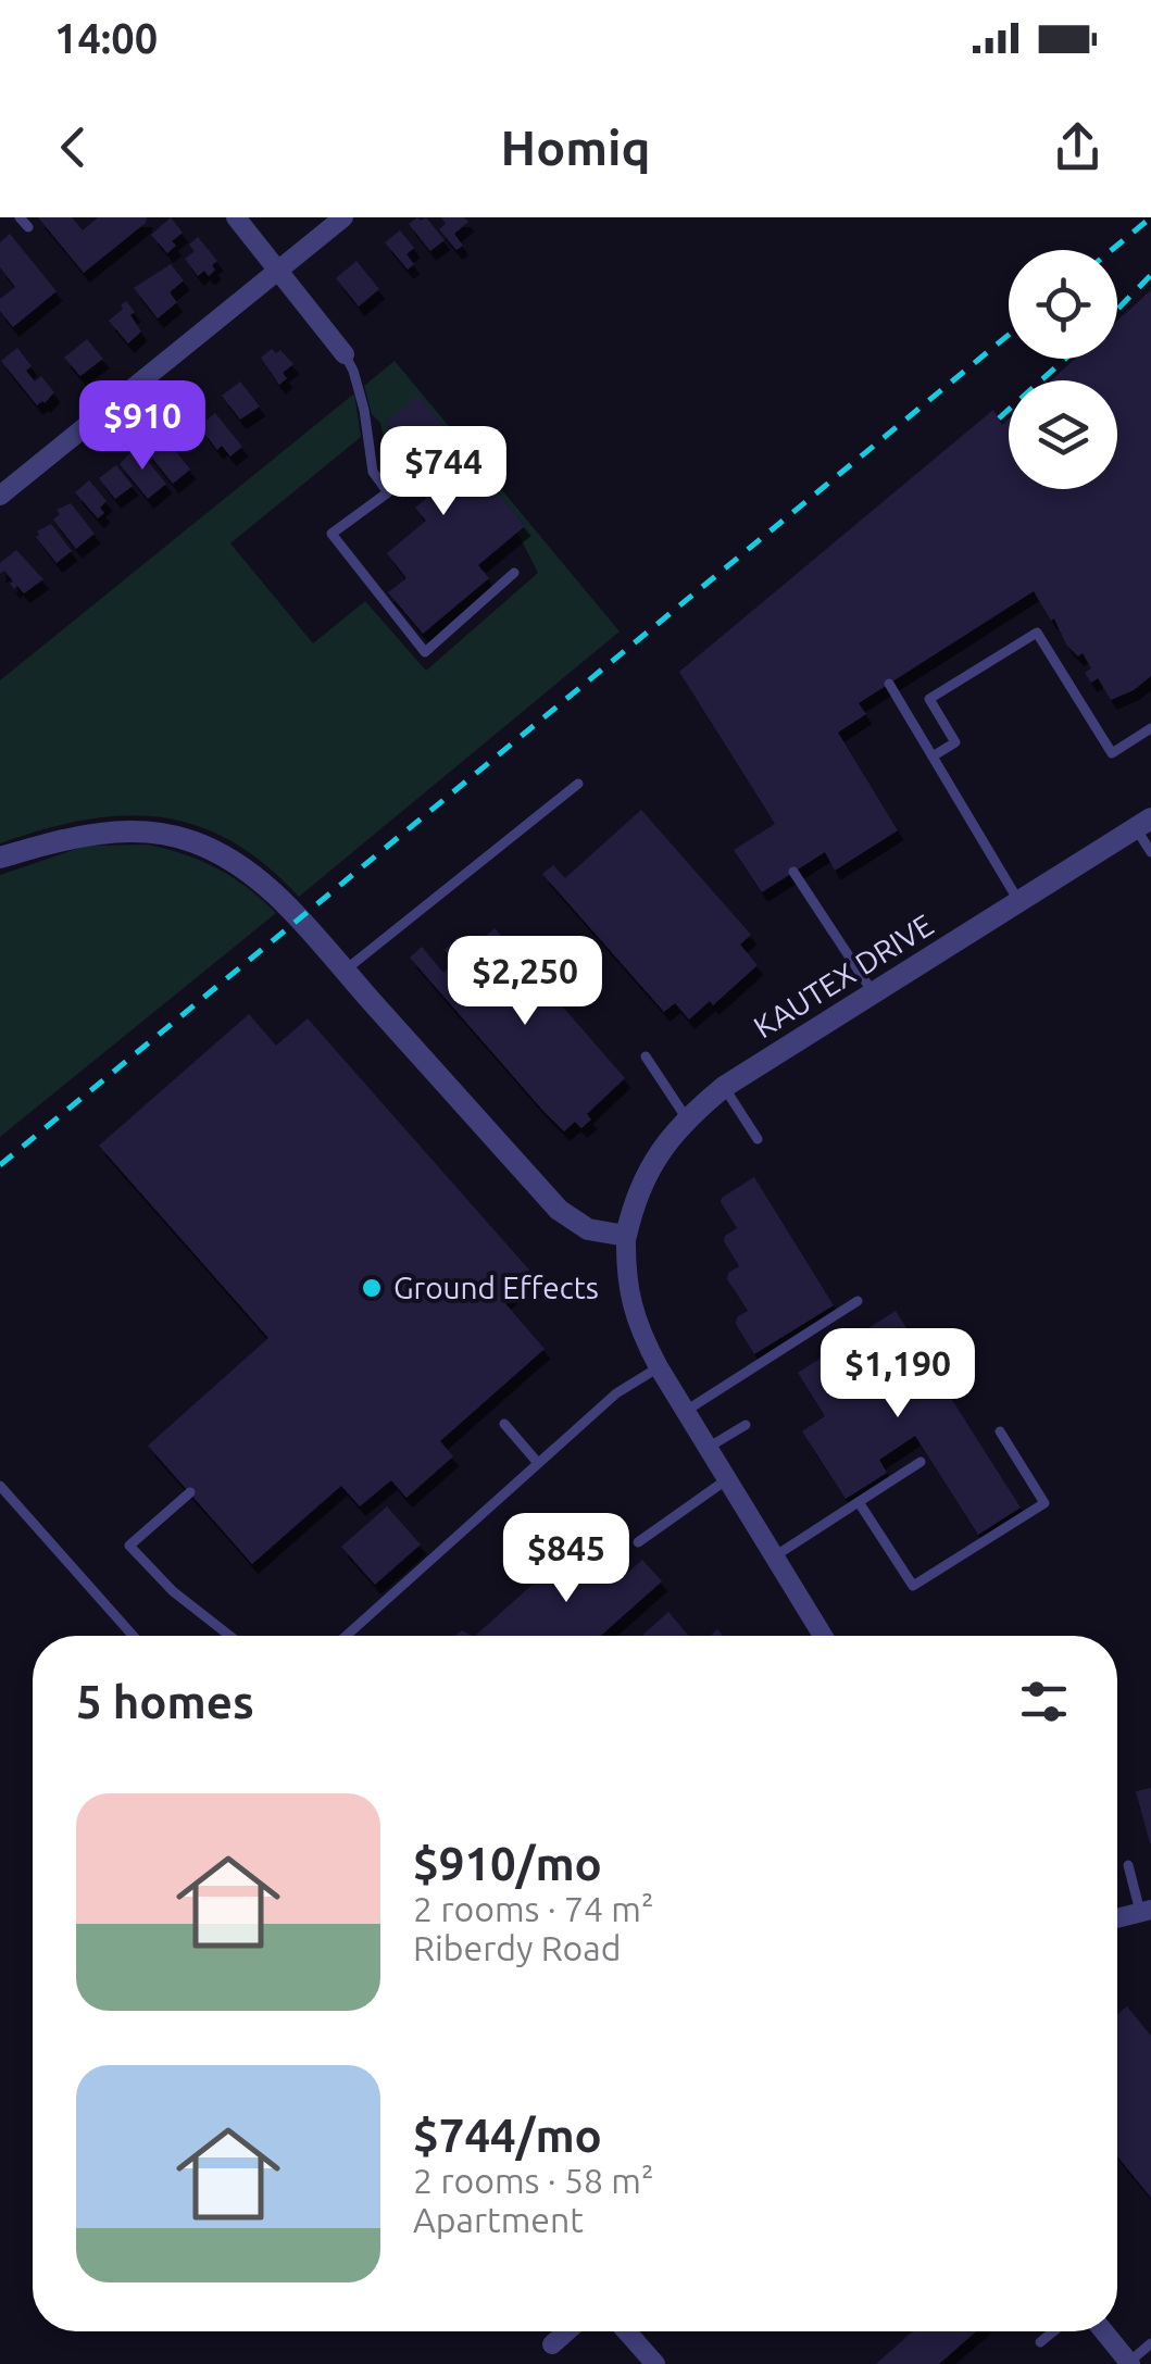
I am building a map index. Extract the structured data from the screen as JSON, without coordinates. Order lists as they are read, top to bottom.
{
  "streets": {
    "street": ["KAUTEX DRIVE"]
  },
  "places": ["Ground Effects"],
  "page": {
    "status": "14:00",
    "header": "Homiq",
    "price": [
      "$910",
      "$744",
      "$2,250",
      "$1,190",
      "$845"
    ],
    "heading": "5 homes",
    "list": [
      {
        "name": "$910/mo",
        "note": "2 rooms · 74 m² · Riberdy Road"
      },
      {
        "name": "$744/mo",
        "note": "2 rooms · 58 m² · Apartment"
      }
    ]
  }
}
